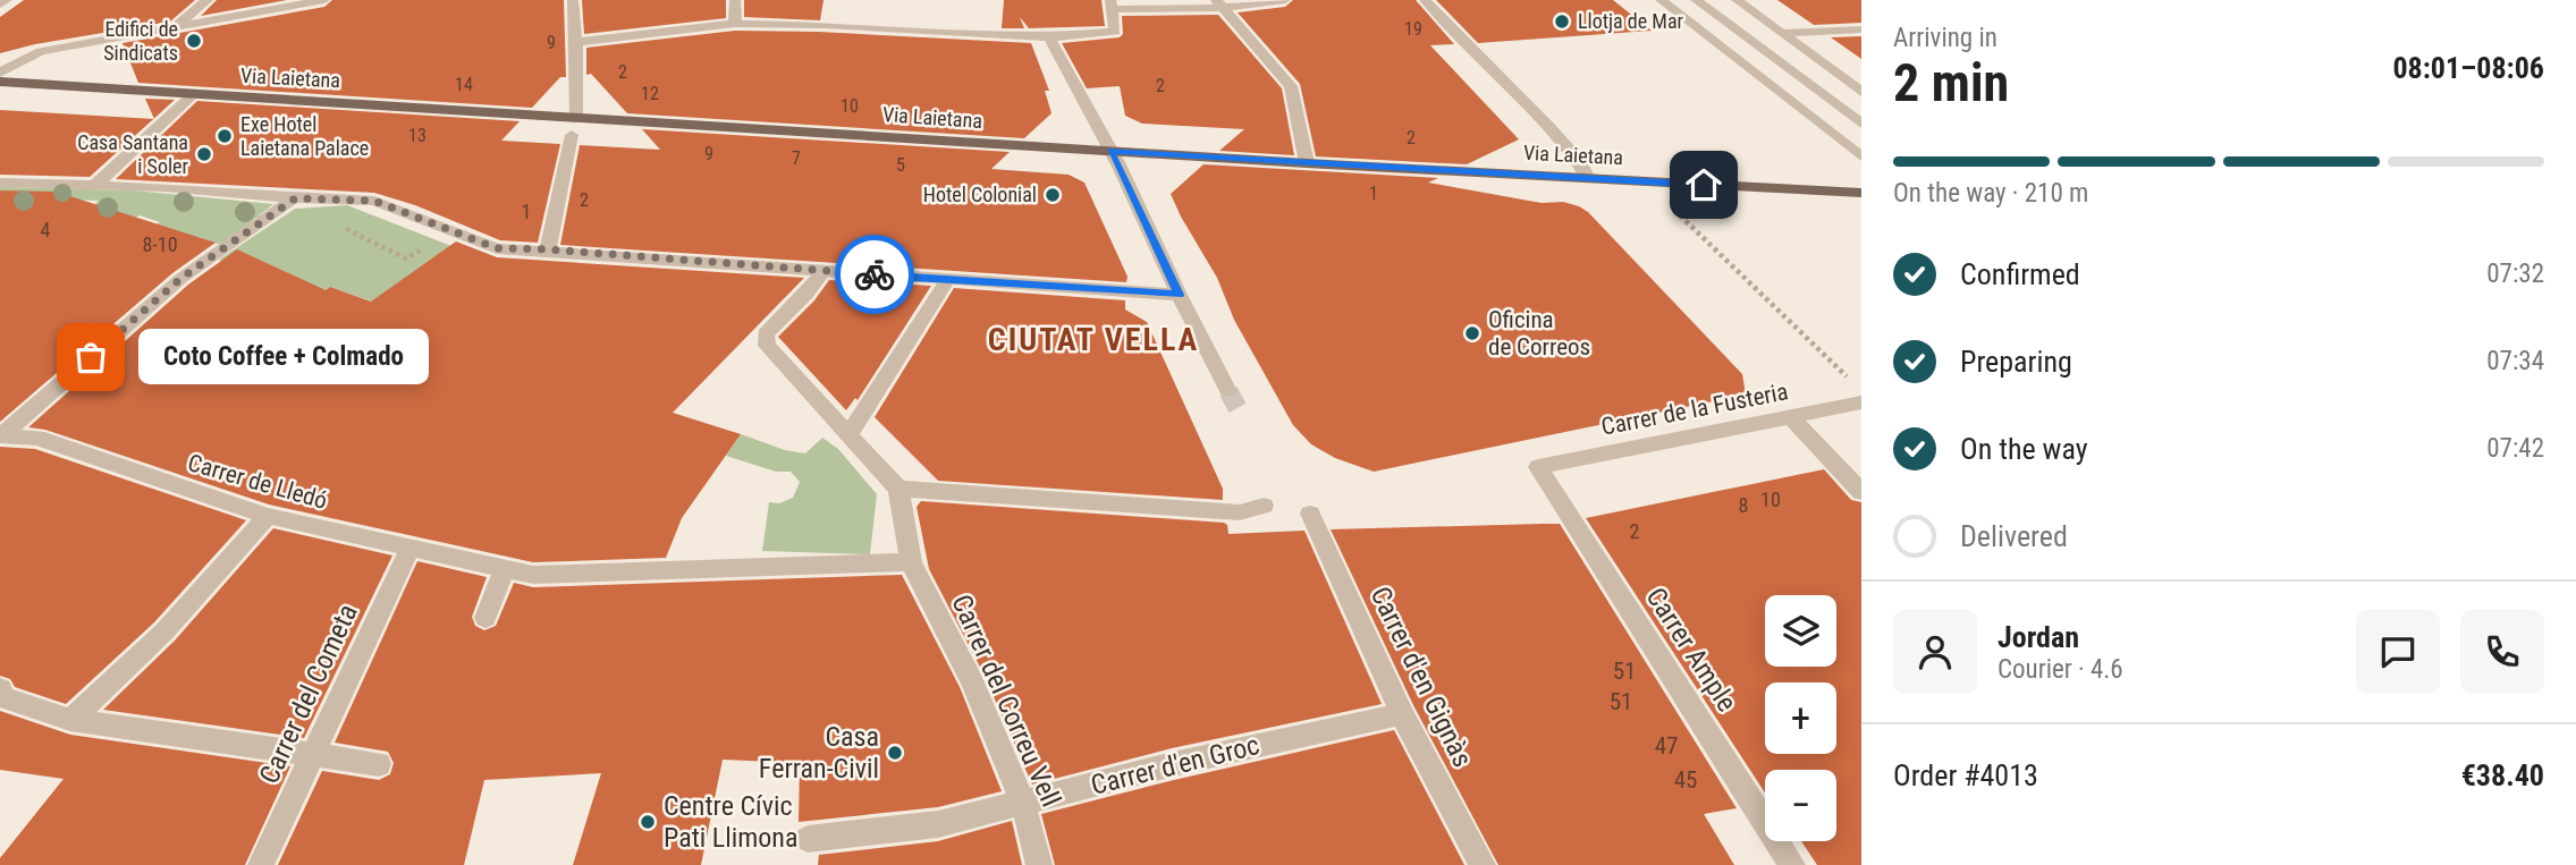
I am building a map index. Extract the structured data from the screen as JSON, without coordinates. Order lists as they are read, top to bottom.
{
  "streets": {
    "main road": ["Via Laietana"],
    "street": [
      "Carrer de la Fusteria",
      "Carrer de Lledó",
      "Carrer Ample",
      "Carrer d'en Gignàs",
      "Carrer del Cometa",
      "Carrer del Correu Vell",
      "Carrer d'en Groc"
    ]
  },
  "crossings": [
    ["Carrer de la Fusteria", "Carrer Ample"],
    ["Carrer de Lledó", "Carrer del Cometa"],
    ["Carrer de Lledó", "Carrer del Correu Vell"],
    ["Carrer d'en Gignàs", "Carrer d'en Groc"],
    ["Carrer del Correu Vell", "Carrer d'en Groc"]
  ],
  "districts": ["CIUTAT VELLA"],
  "places": [
    "Llotja de Mar",
    "Edifici de Sindicats",
    "Exe Hotel Laietana Palace",
    "Casa Santana i Soler",
    "Hotel Colonial",
    "Oficina de Correos",
    "Coto Coffee + Colmado",
    "Casa Ferran-Civil",
    "Centre Cívic Pati Llimona"
  ],
  "house_numbers": [
    "19",
    "9",
    "2",
    "14",
    "2",
    "12",
    "10",
    "13",
    "2",
    "9",
    "7",
    "5",
    "1",
    "2",
    "1",
    "4",
    "8-10",
    "10",
    "8",
    "2",
    "51",
    "51",
    "47",
    "45"
  ],
  "page": {
    "heading": ["2 min", "Arriving in", "08:01–08:06"],
    "panel": [
      "Jordan",
      "Courier · 4.6",
      "Order #4013",
      "€38.40"
    ],
    "bar": "On the way · 210 m",
    "list": [
      ["Confirmed", "07:32"],
      ["Preparing", "07:34"],
      ["On the way", "07:42"],
      "Delivered"
    ],
    "bubble": "Coto Coffee + Colmado",
    "map_buttons": ["+", "−"]
  }
}
